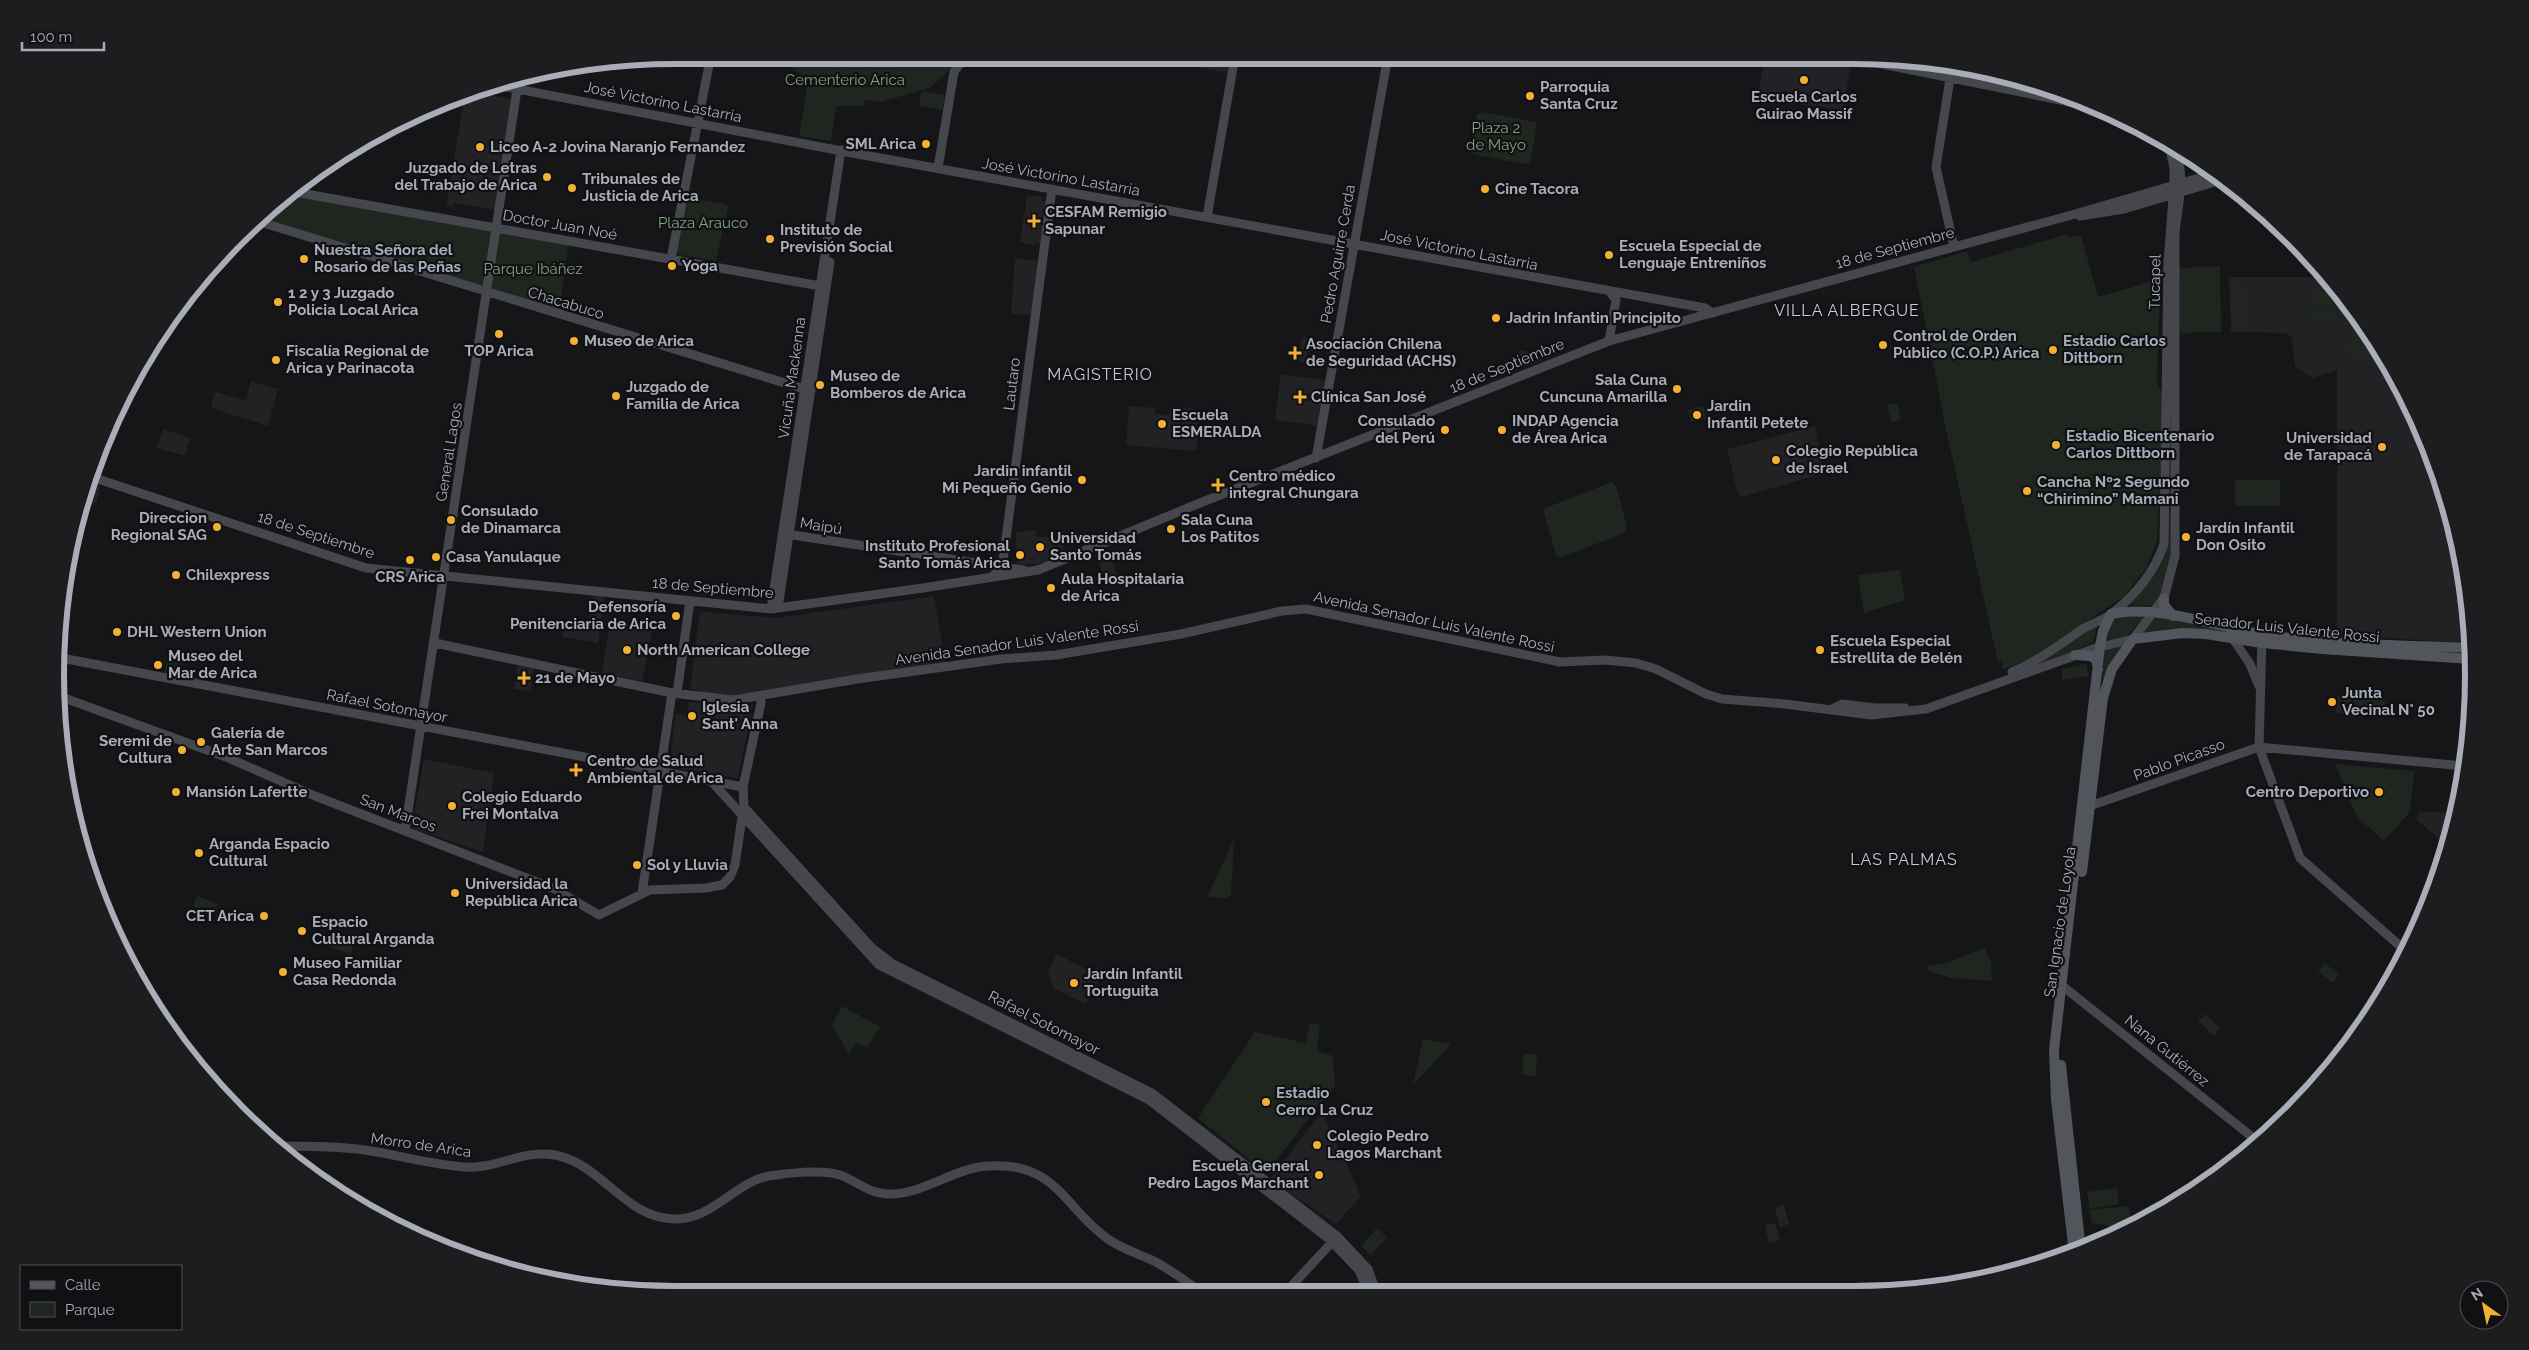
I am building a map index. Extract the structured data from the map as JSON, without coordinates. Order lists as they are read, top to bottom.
{
  "streets": {
    "main road": [
      "José Victorino Lastarria",
      "Doctor Juan Noé",
      "18 de Septiembre",
      "Pedro Aguirre Cerda",
      "Tucapel",
      "Chacabuco",
      "Vicuña Mackenna",
      "Lautaro",
      "General Lagos",
      "Maipú",
      "Avenida Senador Luis Valente Rossi",
      "Senador Luis Valente Rossi",
      "Rafael Sotomayor",
      "Pablo Picasso",
      "San Marcos",
      "San Ignacio de Loyola",
      "Nana Gutiérrez",
      "Morro de Arica"
    ]
  },
  "crossings": [
    ["José Victorino Lastarria", "18 de Septiembre"],
    ["José Victorino Lastarria", "Pedro Aguirre Cerda"],
    ["José Victorino Lastarria", "Vicuña Mackenna"],
    ["José Victorino Lastarria", "Lautaro"],
    ["José Victorino Lastarria", "General Lagos"],
    ["Doctor Juan Noé", "Vicuña Mackenna"],
    ["Doctor Juan Noé", "General Lagos"],
    ["18 de Septiembre", "Pedro Aguirre Cerda"],
    ["18 de Septiembre", "Tucapel"],
    ["18 de Septiembre", "Vicuña Mackenna"],
    ["18 de Septiembre", "General Lagos"],
    ["18 de Septiembre", "Maipú"],
    ["Tucapel", "Avenida Senador Luis Valente Rossi"],
    ["Tucapel", "Senador Luis Valente Rossi"],
    ["Tucapel", "San Ignacio de Loyola"],
    ["Chacabuco", "Vicuña Mackenna"],
    ["Chacabuco", "General Lagos"],
    ["Vicuña Mackenna", "Maipú"],
    ["Lautaro", "Maipú"],
    ["General Lagos", "Rafael Sotomayor"],
    ["General Lagos", "San Marcos"],
    ["Avenida Senador Luis Valente Rossi", "Senador Luis Valente Rossi"],
    ["Avenida Senador Luis Valente Rossi", "San Ignacio de Loyola"],
    ["Senador Luis Valente Rossi", "San Ignacio de Loyola"],
    ["Rafael Sotomayor", "San Marcos"],
    ["Pablo Picasso", "San Ignacio de Loyola"],
    ["San Ignacio de Loyola", "Nana Gutiérrez"]
  ],
  "districts": ["VILLA ALBERGUE", "MAGISTERIO", "LAS PALMAS"],
  "parks": [
    "Cementerio Arica",
    "Plaza 2 de Mayo",
    "Plaza Arauco",
    "Parque Ibáñez"
  ],
  "places": {
    "other": [
      "Escuela Carlos Guirao Massif",
      "Parroquia Santa Cruz",
      "SML Arica",
      "Liceo A-2 Jovina Naranjo Fernandez",
      "Juzgado de Letras del Trabajo de Arica",
      "Tribunales de Justicia de Arica",
      "Cine Tacora",
      "Instituto de Previsión Social",
      "Escuela Especial de Lenguaje Entreniños",
      "Nuestra Señora del Rosario de las Peñas",
      "Yoga",
      "1 2 y 3 Juzgado Policia Local Arica",
      "Jadrin Infantin Principito",
      "TOP Arica",
      "Museo de Arica",
      "Control de Orden Público (C.O.P.) Arica",
      "Estadio Carlos Dittborn",
      "Fiscalía Regional de Arica y Parinacota",
      "Museo de Bomberos de Arica",
      "Sala Cuna Cuncuna Amarilla",
      "Juzgado de Familia de Arica",
      "Jardin Infantil Petete",
      "Escuela ESMERALDA",
      "Consulado del Perú",
      "INDAP Agencia de Área Arica",
      "Estadio Bicentenario Carlos Dittborn",
      "Universidad de Tarapacá",
      "Colegio República de Israel",
      "Jardin infantil Mi Pequeño Genio",
      "Cancha Nº2 Segundo “Chirimino” Mamani",
      "Consulado de Dinamarca",
      "Direccion Regional SAG",
      "Sala Cuna Los Patitos",
      "Jardín Infantil Don Osito",
      "Universidad Santo Tomás",
      "Instituto Profesional Santo Tomás Arica",
      "Casa Yanulaque",
      "CRS Arica",
      "Chilexpress",
      "Aula Hospitalaria de Arica",
      "Defensoría Penitenciaria de Arica",
      "DHL Western Union",
      "North American College",
      "Escuela Especial Estrellita de Belén",
      "Museo del Mar de Arica",
      "Junta Vecinal N° 50",
      "Iglesia Sant' Anna",
      "Galería de Arte San Marcos",
      "Seremi de Cultura",
      "Mansión Lafertte",
      "Centro Deportivo",
      "Colegio Eduardo Frei Montalva",
      "Arganda Espacio Cultural",
      "Sol y Lluvia",
      "Universidad la República Arica",
      "CET Arica",
      "Espacio Cultural Arganda",
      "Museo Familiar Casa Redonda",
      "Jardín Infantil Tortuguita",
      "Estadio Cerro La Cruz",
      "Colegio Pedro Lagos Marchant",
      "Escuela General Pedro Lagos Marchant"
    ],
    "health": [
      "CESFAM Remigio Sapunar",
      "Asociación Chilena de Seguridad (ACHS)",
      "Clínica San José",
      "Centro médico integral Chungara",
      "21 de Mayo",
      "Centro de Salud Ambiental de Arica"
    ]
  },
  "legend": ["Calle", "Parque"],
  "scale_bar": "100 m",
  "north": "top left"
}
